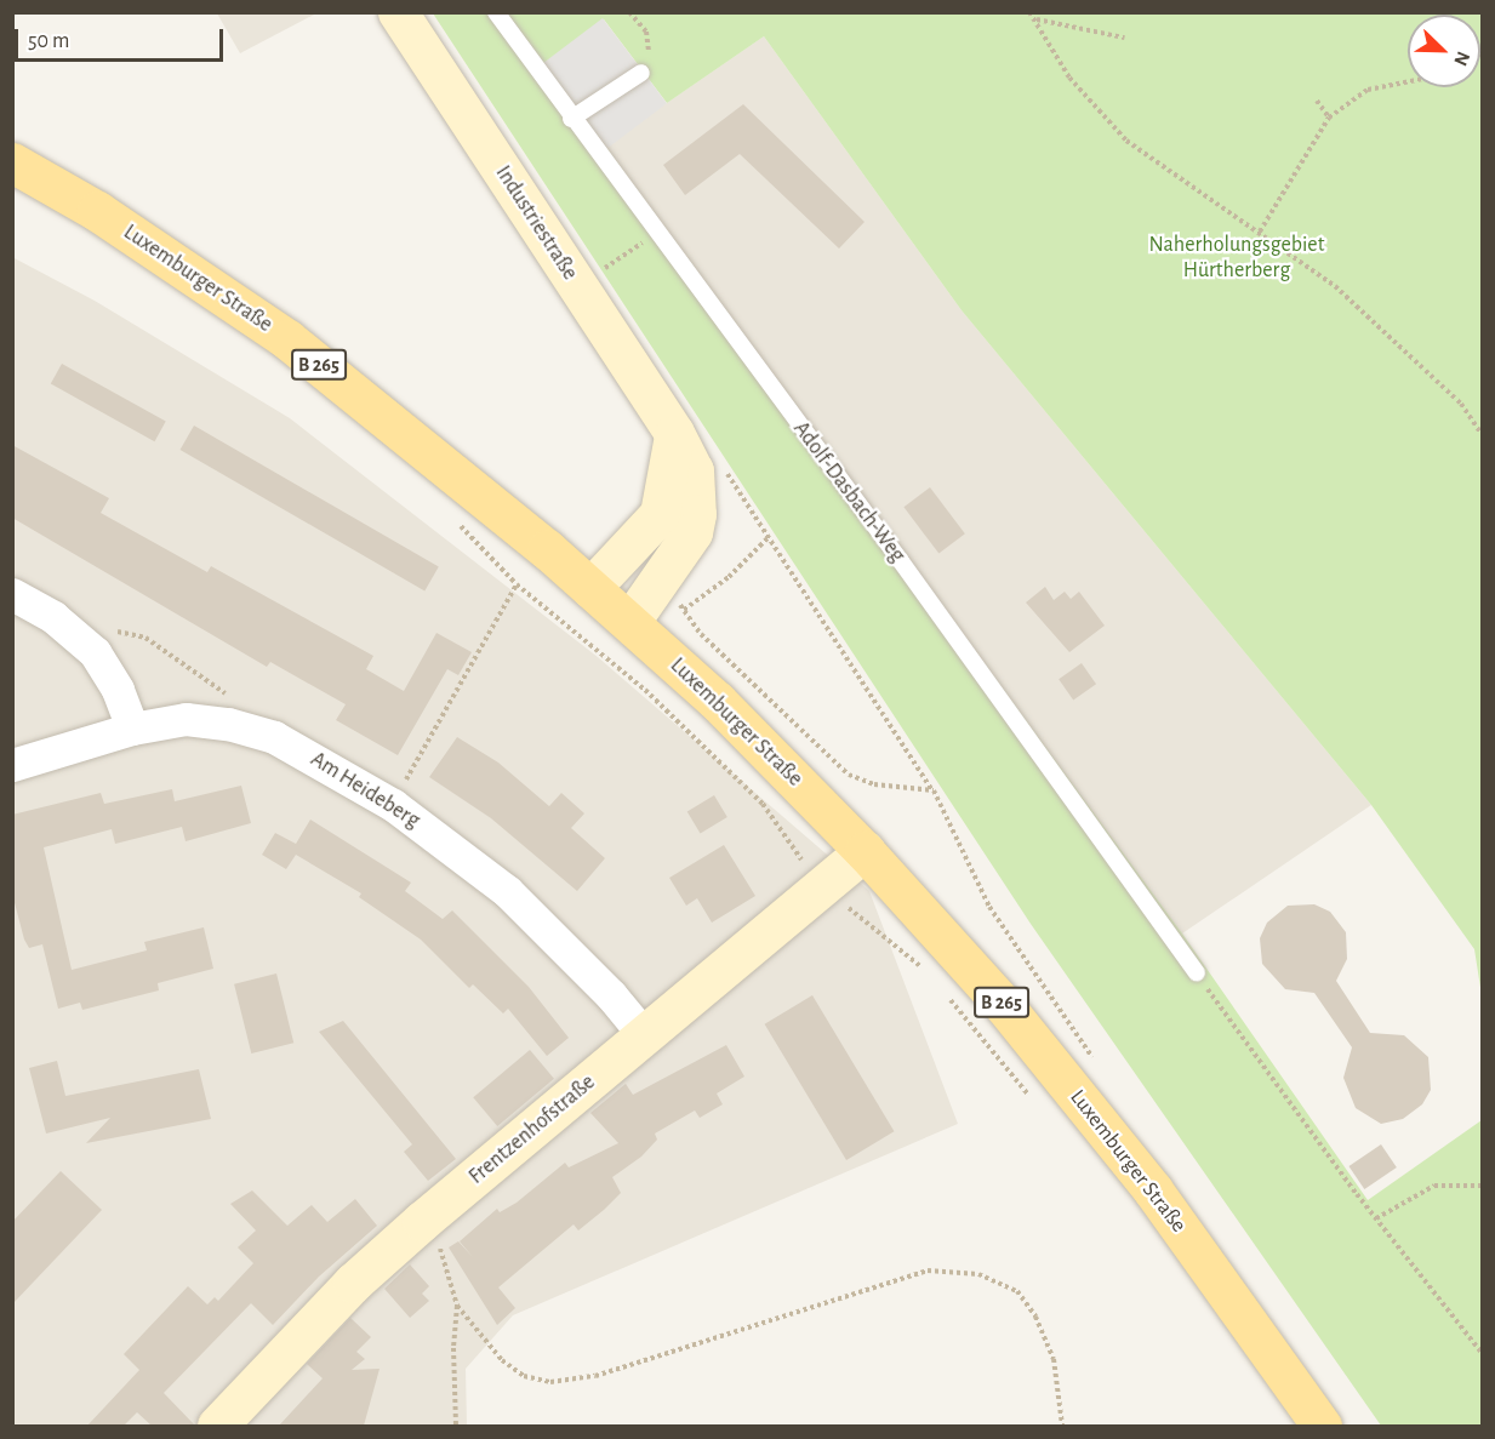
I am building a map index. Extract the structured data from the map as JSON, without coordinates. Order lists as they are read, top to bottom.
{
  "streets": {
    "main road": [
      "Industriestraße",
      "Luxemburger Straße",
      "B 265",
      "Frentzenhofstraße"
    ],
    "street": ["Am Heideberg"],
    "lane": ["Adolf-Dasbach-Weg"]
  },
  "crossings": [
    ["Industriestraße", "Luxemburger Straße"],
    ["Luxemburger Straße", "Frentzenhofstraße"],
    ["Am Heideberg", "Frentzenhofstraße"]
  ],
  "parks": ["Naherholungsgebiet Hürtherberg"],
  "scale_bar": "50 m",
  "north": "bottom right"
}
